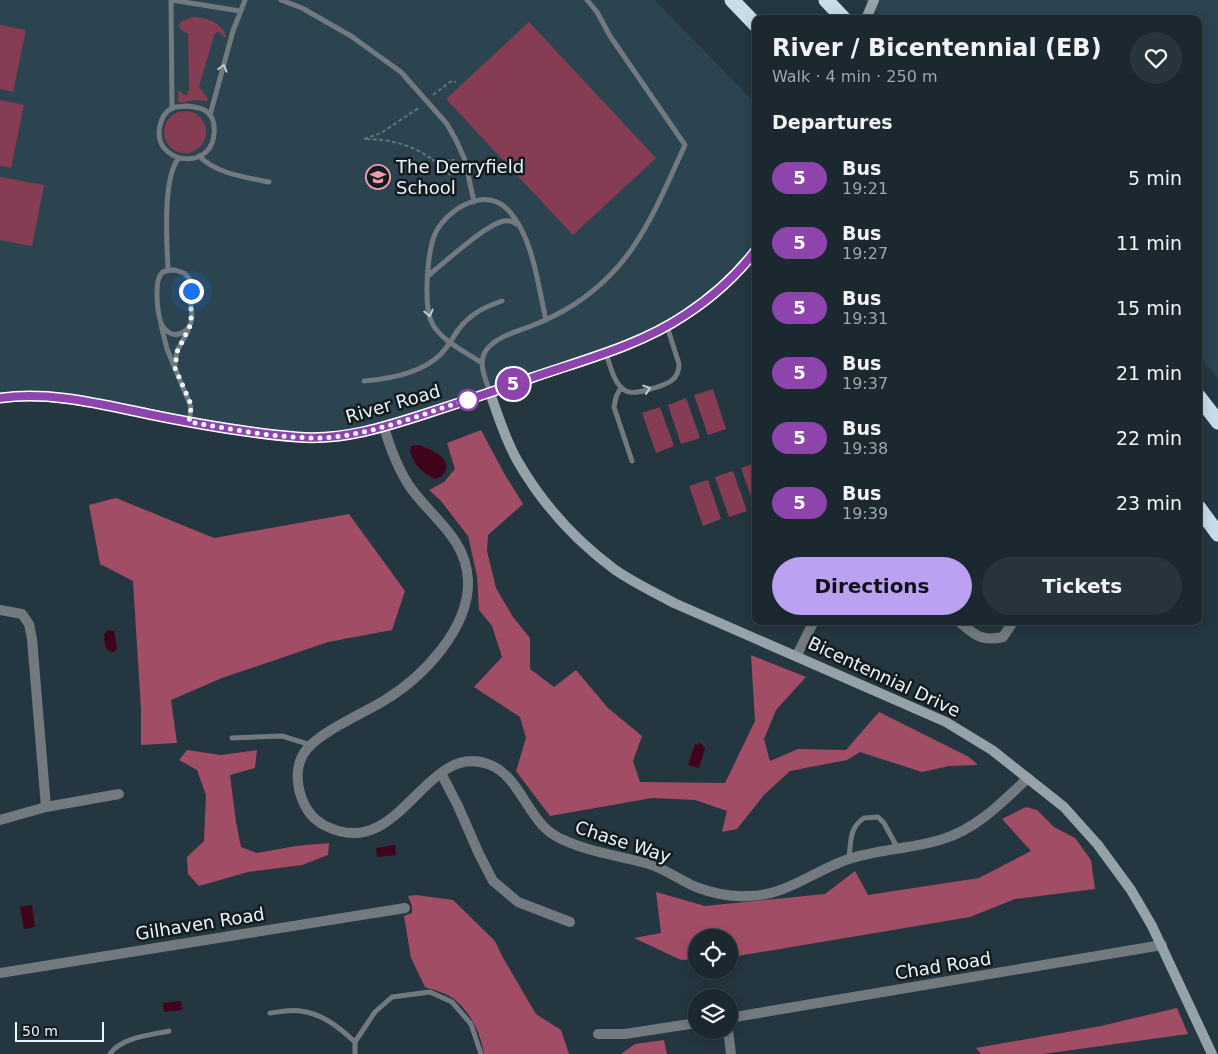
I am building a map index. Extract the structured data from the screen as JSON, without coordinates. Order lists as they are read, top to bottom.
{
  "streets": {
    "street": [
      "River Road",
      "Bicentennial Drive",
      "Chase Way",
      "Gilhaven Road",
      "Chad Road"
    ]
  },
  "crossings": [
    ["River Road", "Bicentennial Drive"],
    ["River Road", "Chase Way"],
    ["Bicentennial Drive", "Chase Way"],
    ["Bicentennial Drive", "Chad Road"]
  ],
  "places": {
    "school or university": ["The Derryfield School"]
  },
  "lines": ["bus line 5"],
  "scale_bar": "50 m",
  "page": {
    "on_map": "5",
    "heading": [
      ["River / Bicentennial (EB)", "Walk · 4 min · 250 m"],
      "Departures"
    ],
    "list": [
      {
        "mark": "5",
        "name": "Bus",
        "note": "19:21",
        "value": "5 min"
      },
      {
        "mark": "5",
        "name": "Bus",
        "note": "19:27",
        "value": "11 min"
      },
      {
        "mark": "5",
        "name": "Bus",
        "note": "19:31",
        "value": "15 min"
      },
      {
        "mark": "5",
        "name": "Bus",
        "note": "19:37",
        "value": "21 min"
      },
      {
        "mark": "5",
        "name": "Bus",
        "note": "19:38",
        "value": "22 min"
      },
      {
        "mark": "5",
        "name": "Bus",
        "note": "19:39",
        "value": "23 min"
      }
    ],
    "buttons": ["Directions", "Tickets"],
    "scale": "50 m"
  }
}
